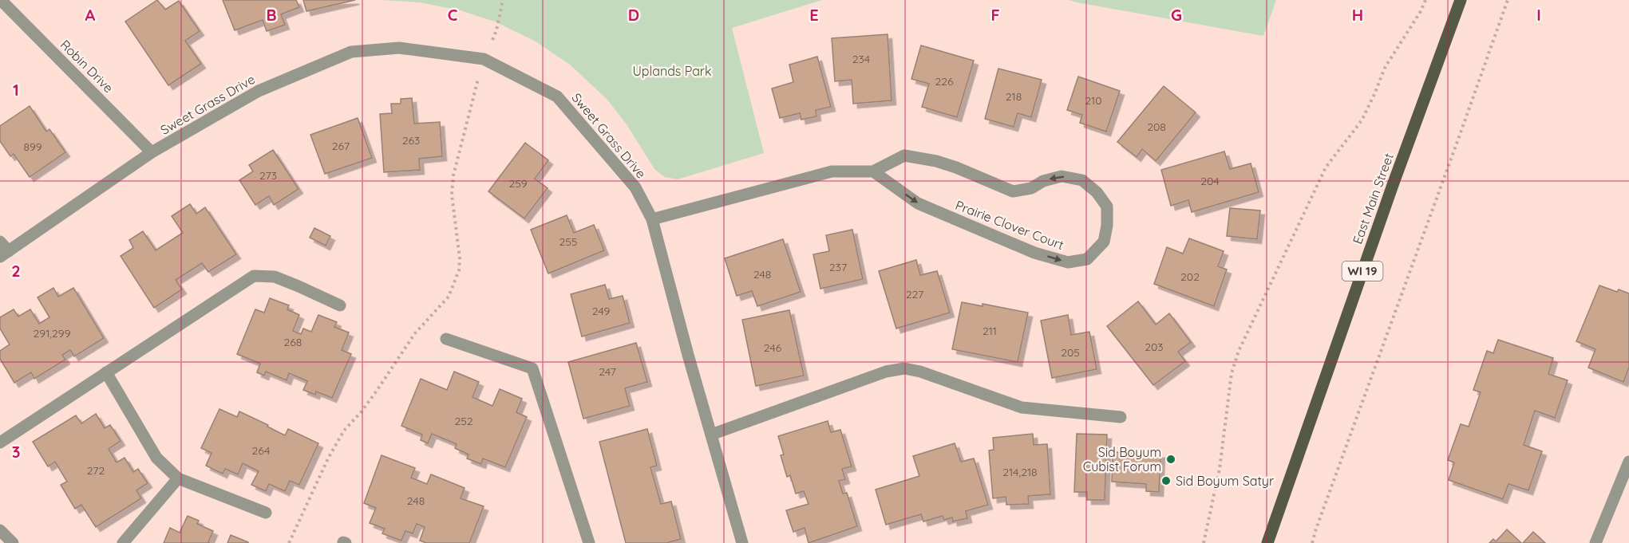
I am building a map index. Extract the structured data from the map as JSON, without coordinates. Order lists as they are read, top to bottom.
{
  "streets": {
    "main road": ["East Main Street", "WI 19"],
    "street": ["Robin Drive", "Sweet Grass Drive", "Prairie Clover Court"]
  },
  "crossings": [
    ["Robin Drive", "Sweet Grass Drive"],
    ["Sweet Grass Drive", "Prairie Clover Court"]
  ],
  "parks": ["Uplands Park"],
  "places": ["Sid Boyum Cubist Forum", "Sid Boyum Satyr"],
  "house_numbers": [
    "234",
    "226",
    "218",
    "210",
    "208",
    "263",
    "267",
    "899",
    "273",
    "204",
    "259",
    "255",
    "237",
    "248",
    "202",
    "227",
    "249",
    "211",
    "291,299",
    "268",
    "203",
    "246",
    "205",
    "247",
    "252",
    "264",
    "272",
    "214,218",
    "248"
  ],
  "grid": {
    "columns": [
      "A",
      "B",
      "C",
      "D",
      "E",
      "F",
      "G",
      "H",
      "I"
    ],
    "rows": ["1", "2", "3"]
  }
}
